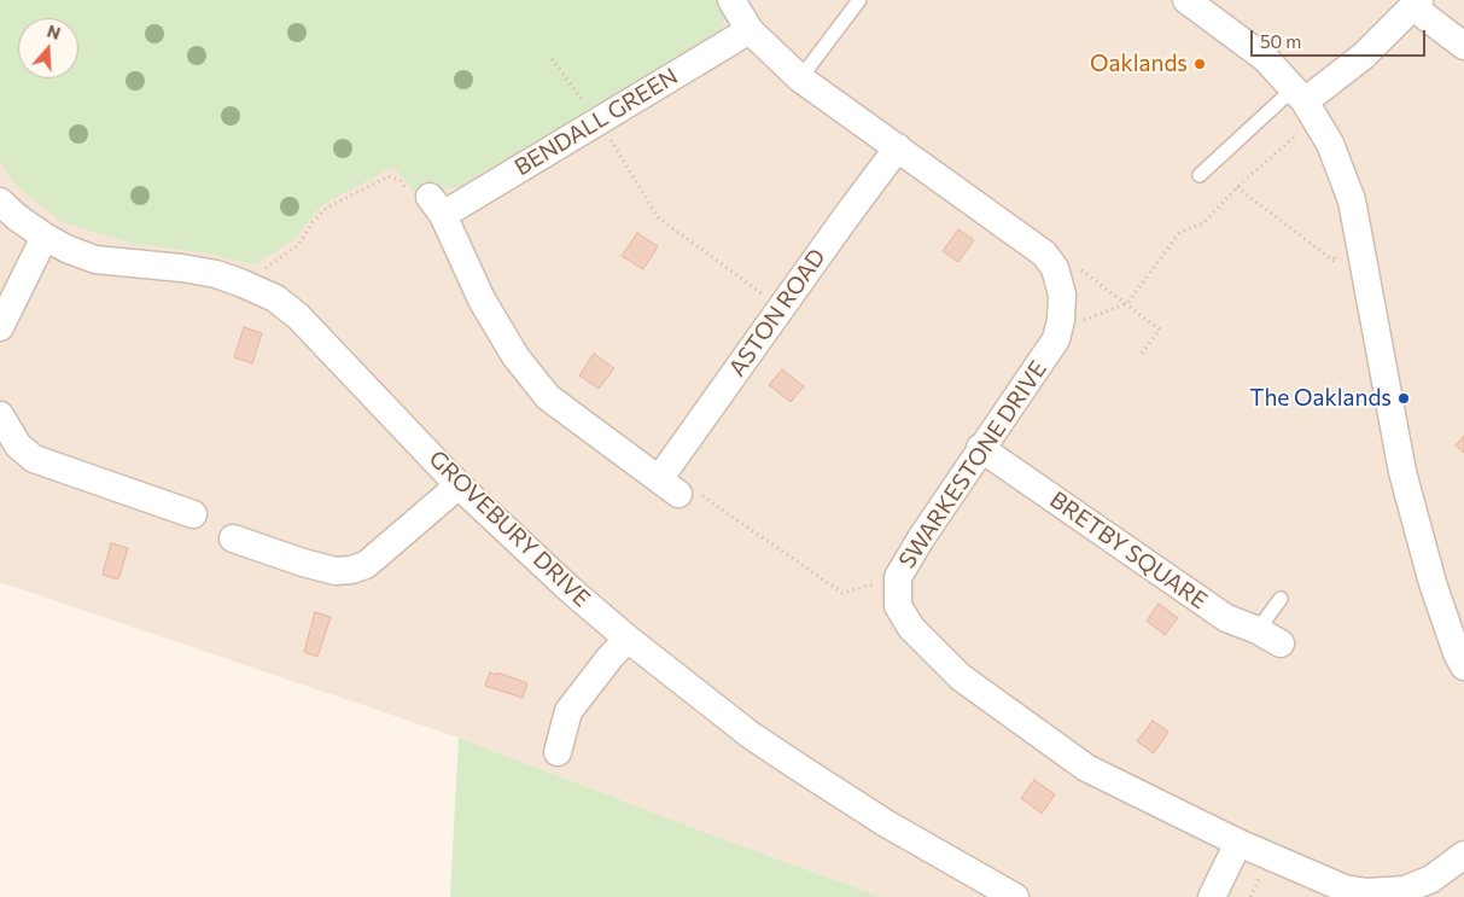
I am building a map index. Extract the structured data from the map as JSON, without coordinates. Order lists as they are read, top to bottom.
{
  "streets": {
    "street": [
      "BENDALL GREEN",
      "ASTON ROAD",
      "SWARKESTONE DRIVE",
      "GROVEBURY DRIVE",
      "BRETBY SQUARE"
    ]
  },
  "crossings": [
    ["BENDALL GREEN", "SWARKESTONE DRIVE"],
    ["ASTON ROAD", "SWARKESTONE DRIVE"],
    ["SWARKESTONE DRIVE", "BRETBY SQUARE"]
  ],
  "places": ["Oaklands", "The Oaklands"],
  "scale_bar": "50 m",
  "north": "top"
}
